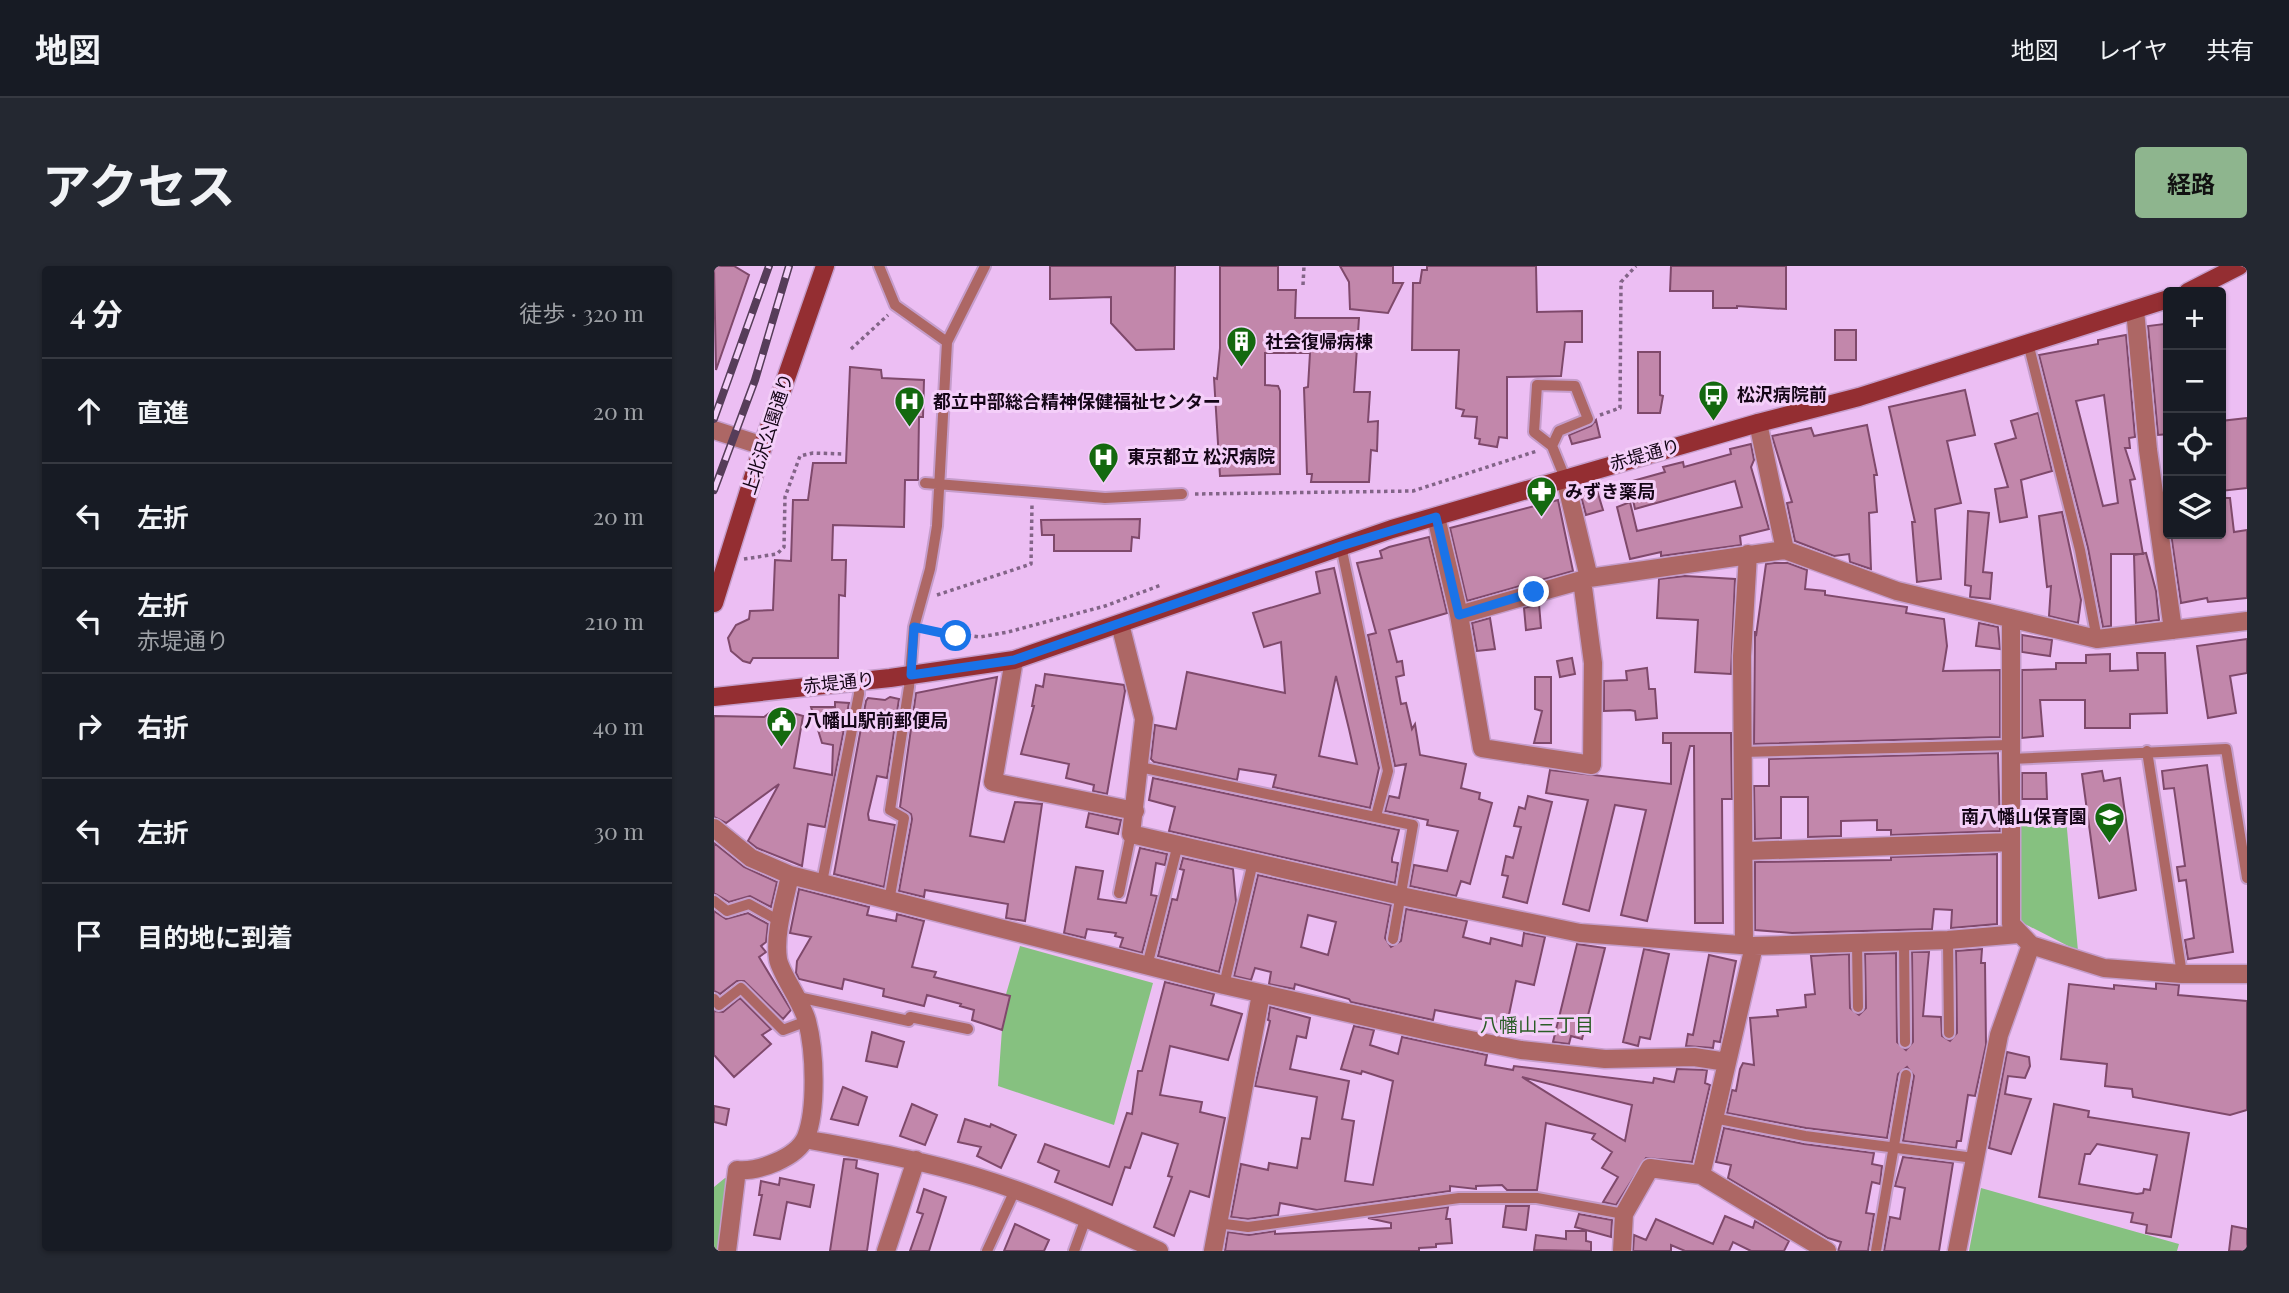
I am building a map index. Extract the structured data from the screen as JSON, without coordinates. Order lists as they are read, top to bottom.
{
  "streets": {
    "street": ["上北沢公園通り", "赤堤通り"]
  },
  "districts": ["八幡山三丁目"],
  "places": {
    "building": ["社会復帰病棟"],
    "bus stop": ["松沢病院前"],
    "hospital": ["都立中部総合精神保健福祉センター", "東京都立 松沢病院"],
    "pharmacy": ["みずき薬局"],
    "public building": ["八幡山駅前郵便局"],
    "school or university": ["南八幡山保育園"]
  },
  "page": {
    "header": "地図",
    "nav": ["地図", "レイヤ", "共有"],
    "title": "アクセス",
    "buttons": "経路",
    "heading": ["4 分", "徒歩 · 320 m"],
    "map_buttons": ["+", "−"],
    "list": [
      ["直進", "20 m"],
      ["左折", "20 m"],
      ["左折", "赤堤通り", "210 m"],
      ["右折", "40 m"],
      ["左折", "30 m"],
      "目的地に到着"
    ]
  }
}
